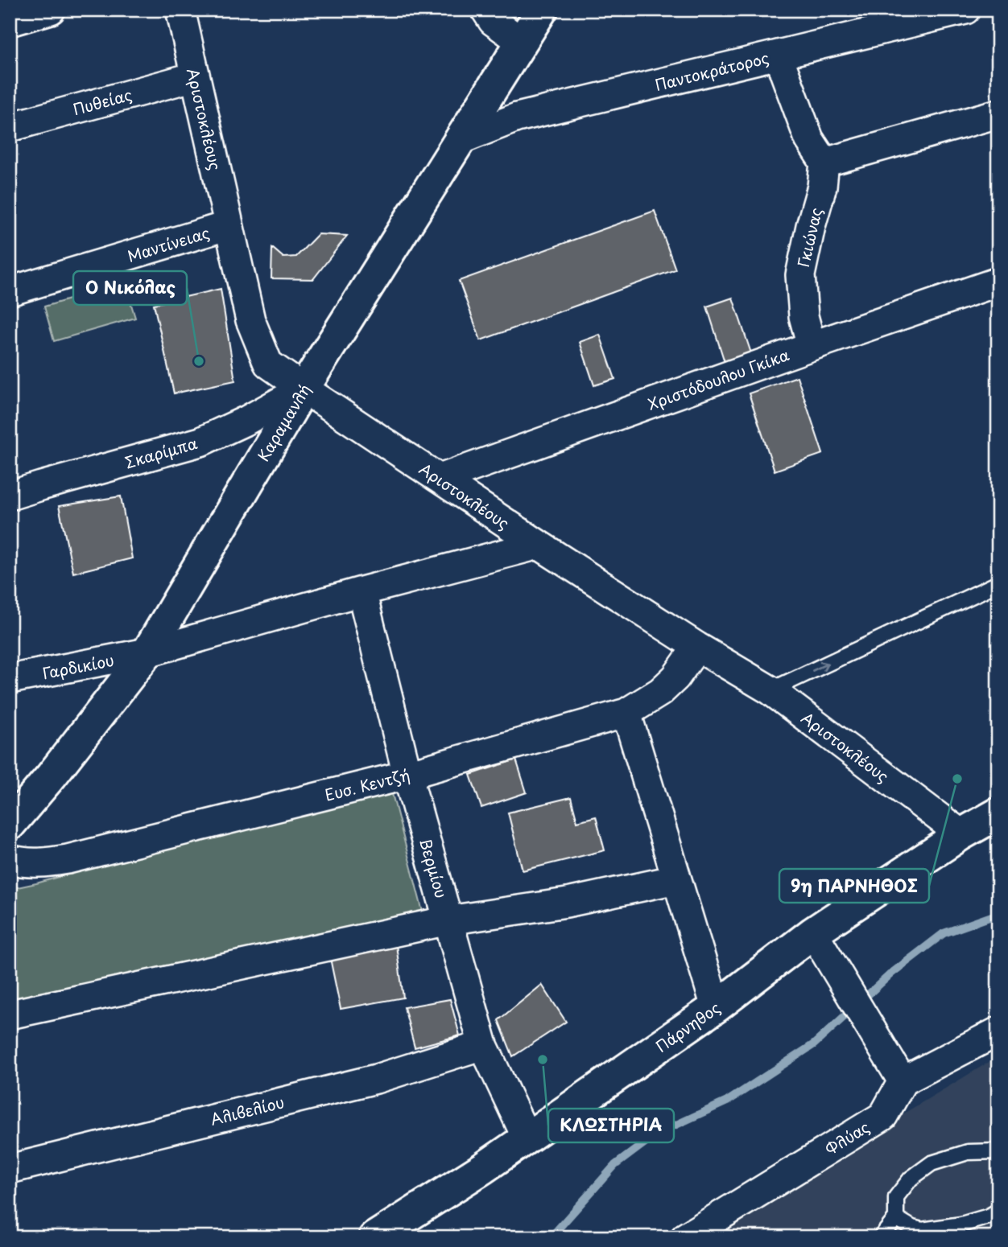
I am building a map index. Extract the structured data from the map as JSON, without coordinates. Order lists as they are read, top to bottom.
{
  "streets": {
    "main road": ["Καραμανλή", "Πάρνηθος"],
    "street": [
      "Παντοκράτορος",
      "Πυθείας",
      "Αριστοκλέους",
      "Γκιώνας",
      "Μαντίνειας",
      "Χριστόδουλου Γκίκα",
      "Σκαρίμπα",
      "Γαρδικίου",
      "Ευσ. Κεντζή",
      "Βερμίου",
      "Αλιβελίου",
      "Φλύας"
    ]
  },
  "crossings": [
    ["Παντοκράτορος", "Καραμανλή"],
    ["Πυθείας", "Αριστοκλέους"],
    ["Αριστοκλέους", "Μαντίνειας"],
    ["Αριστοκλέους", "Χριστόδουλου Γκίκα"],
    ["Αριστοκλέους", "Καραμανλή"],
    ["Αριστοκλέους", "Σκαρίμπα"],
    ["Αριστοκλέους", "Γαρδικίου"],
    ["Αριστοκλέους", "Ευσ. Κεντζή"],
    ["Αριστοκλέους", "Πάρνηθος"],
    ["Γκιώνας", "Χριστόδουλου Γκίκα"],
    ["Καραμανλή", "Σκαρίμπα"],
    ["Καραμανλή", "Γαρδικίου"],
    ["Γαρδικίου", "Βερμίου"],
    ["Ευσ. Κεντζή", "Βερμίου"],
    ["Βερμίου", "Πάρνηθος"],
    ["Βερμίου", "Αλιβελίου"]
  ],
  "places": ["Ο Νικόλας", "9η ΠΑΡΝΗΘΟΣ", "ΚΛΩΣΤΗΡΙΑ"]
}
